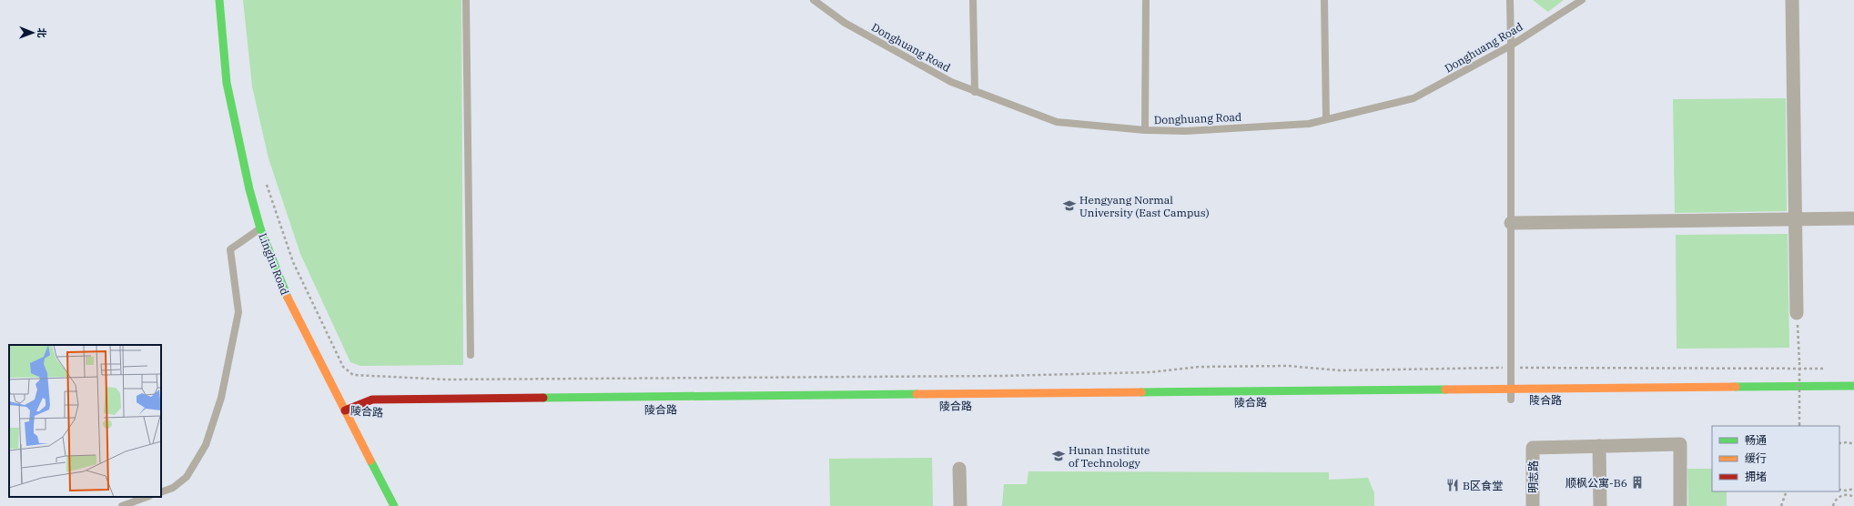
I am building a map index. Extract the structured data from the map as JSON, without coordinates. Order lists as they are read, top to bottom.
{
  "streets": {
    "street": ["Linghu Road", "陵合路", "明志路"],
    "lane": ["Donghuang Road"]
  },
  "crossings": [
    ["Linghu Road", "陵合路"]
  ],
  "places": {
    "school or university": ["Hengyang Normal University (East Campus)", "Hunan Institute of Technology"],
    "building": ["顺枫公寓-B6"],
    "restaurant": ["B区食堂"]
  },
  "legend": ["畅通", "缓行", "拥堵"],
  "north": "right"
}
